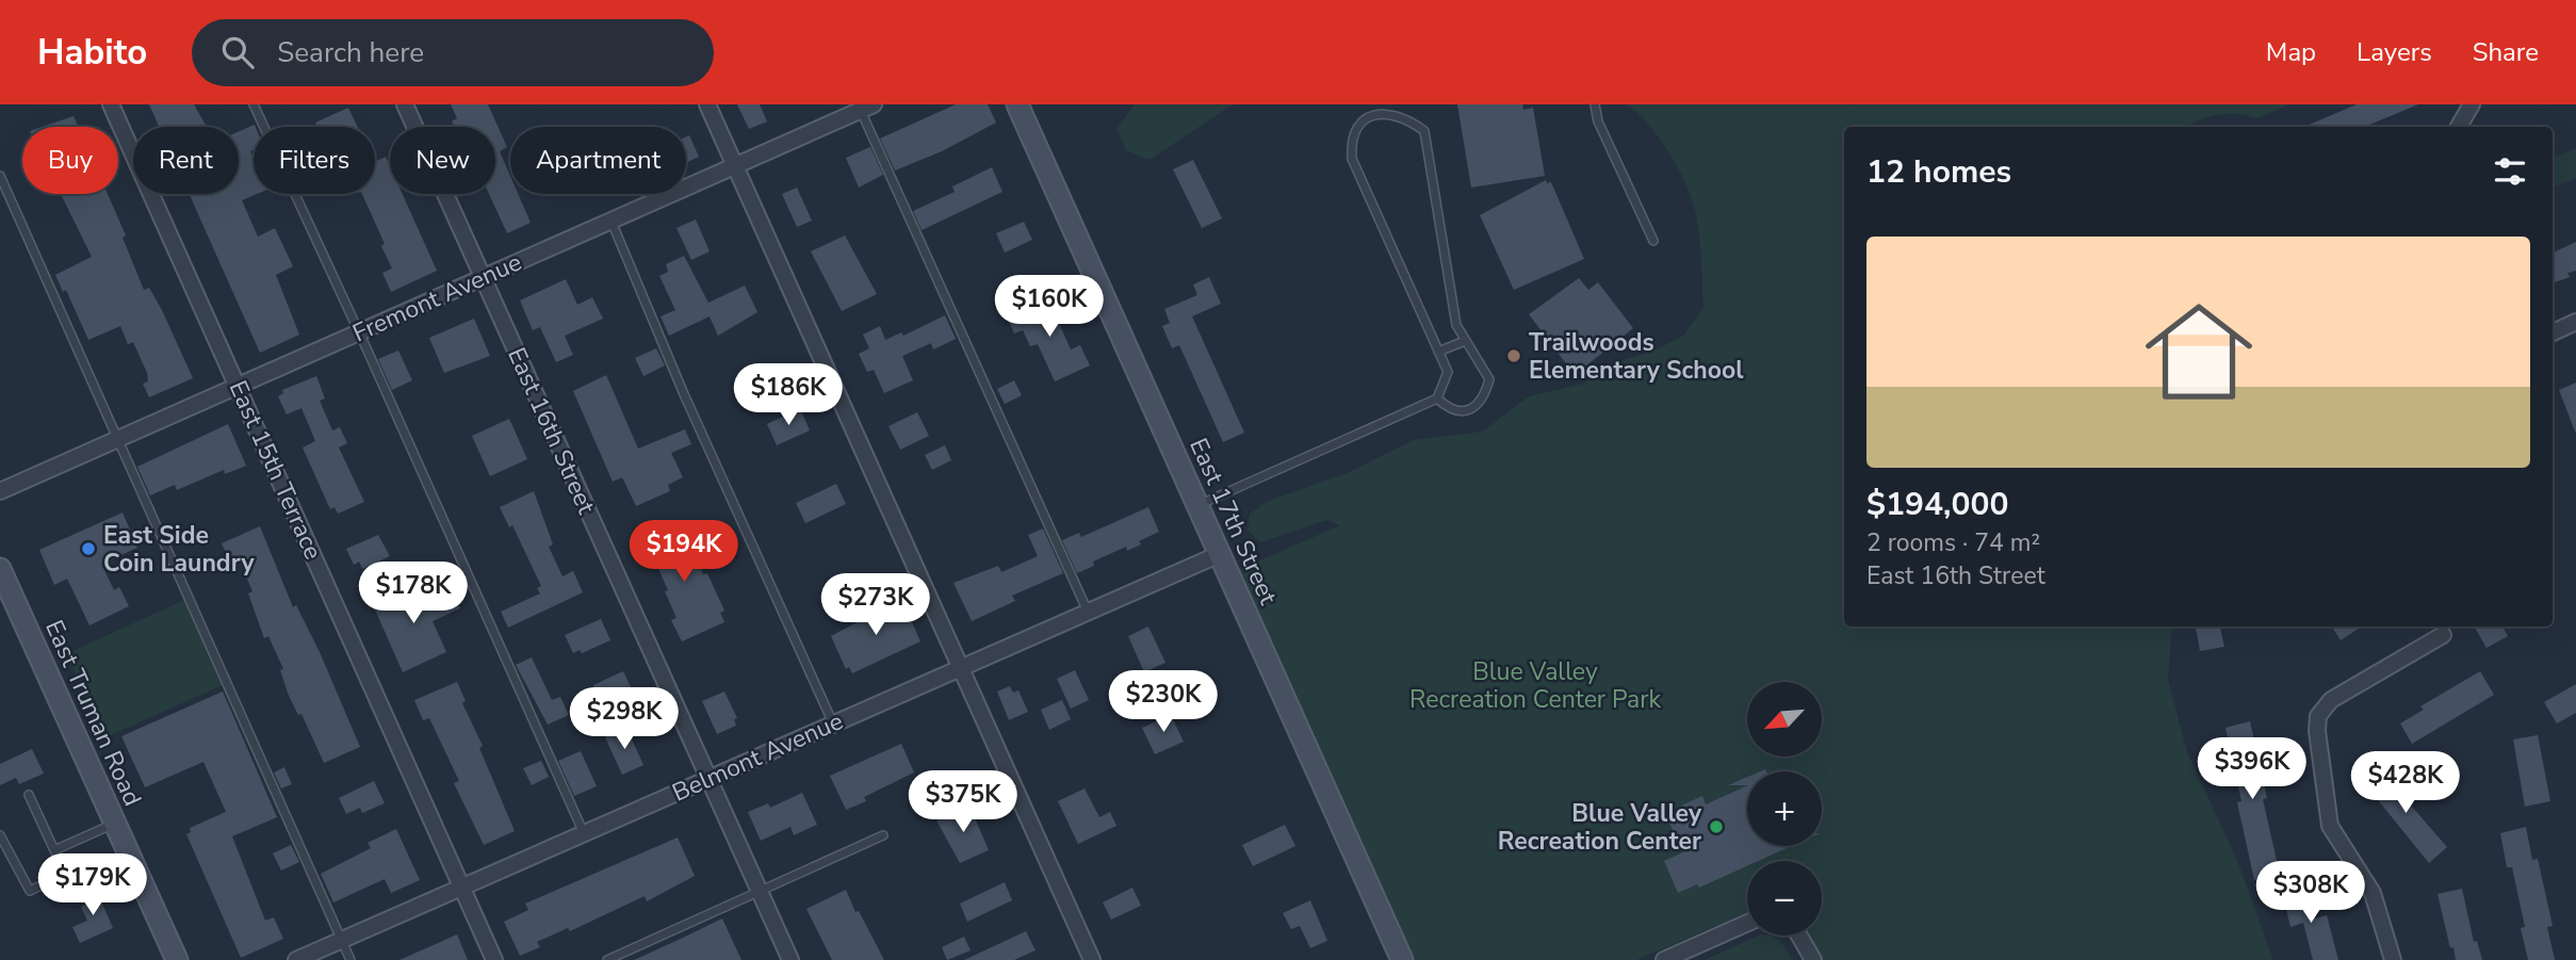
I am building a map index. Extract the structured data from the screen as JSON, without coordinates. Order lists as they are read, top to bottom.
{
  "streets": {
    "street": [
      "Fremont Avenue",
      "East 16th Street",
      "East 15th Terrace",
      "East 17th Street",
      "East Truman Road",
      "Belmont Avenue"
    ]
  },
  "crossings": [
    ["Fremont Avenue", "East 16th Street"],
    ["Fremont Avenue", "East 15th Terrace"],
    ["East 16th Street", "Belmont Avenue"],
    ["East 15th Terrace", "Belmont Avenue"],
    ["East 17th Street", "Belmont Avenue"]
  ],
  "parks": ["Blue Valley Recreation Center Park"],
  "places": ["Trailwoods Elementary School", "East Side Coin Laundry", "Blue Valley Recreation Center"],
  "north": "bottom left",
  "page": {
    "header": "Habito",
    "search": "Search here",
    "nav": ["Map", "Layers", "Share"],
    "chip": [
      "Buy",
      "Rent",
      "Filters",
      "New",
      "Apartment"
    ],
    "heading": "12 homes",
    "list": [
      {
        "name": "$194,000",
        "note": "2 rooms · 74 m² · East 16th Street"
      }
    ],
    "price": [
      "$160K",
      "$186K",
      "$194K",
      "$178K",
      "$273K",
      "$230K",
      "$298K",
      "$396K",
      "$428K",
      "$375K",
      "$179K",
      "$308K"
    ],
    "map_buttons": ["+", "−"]
  }
}
